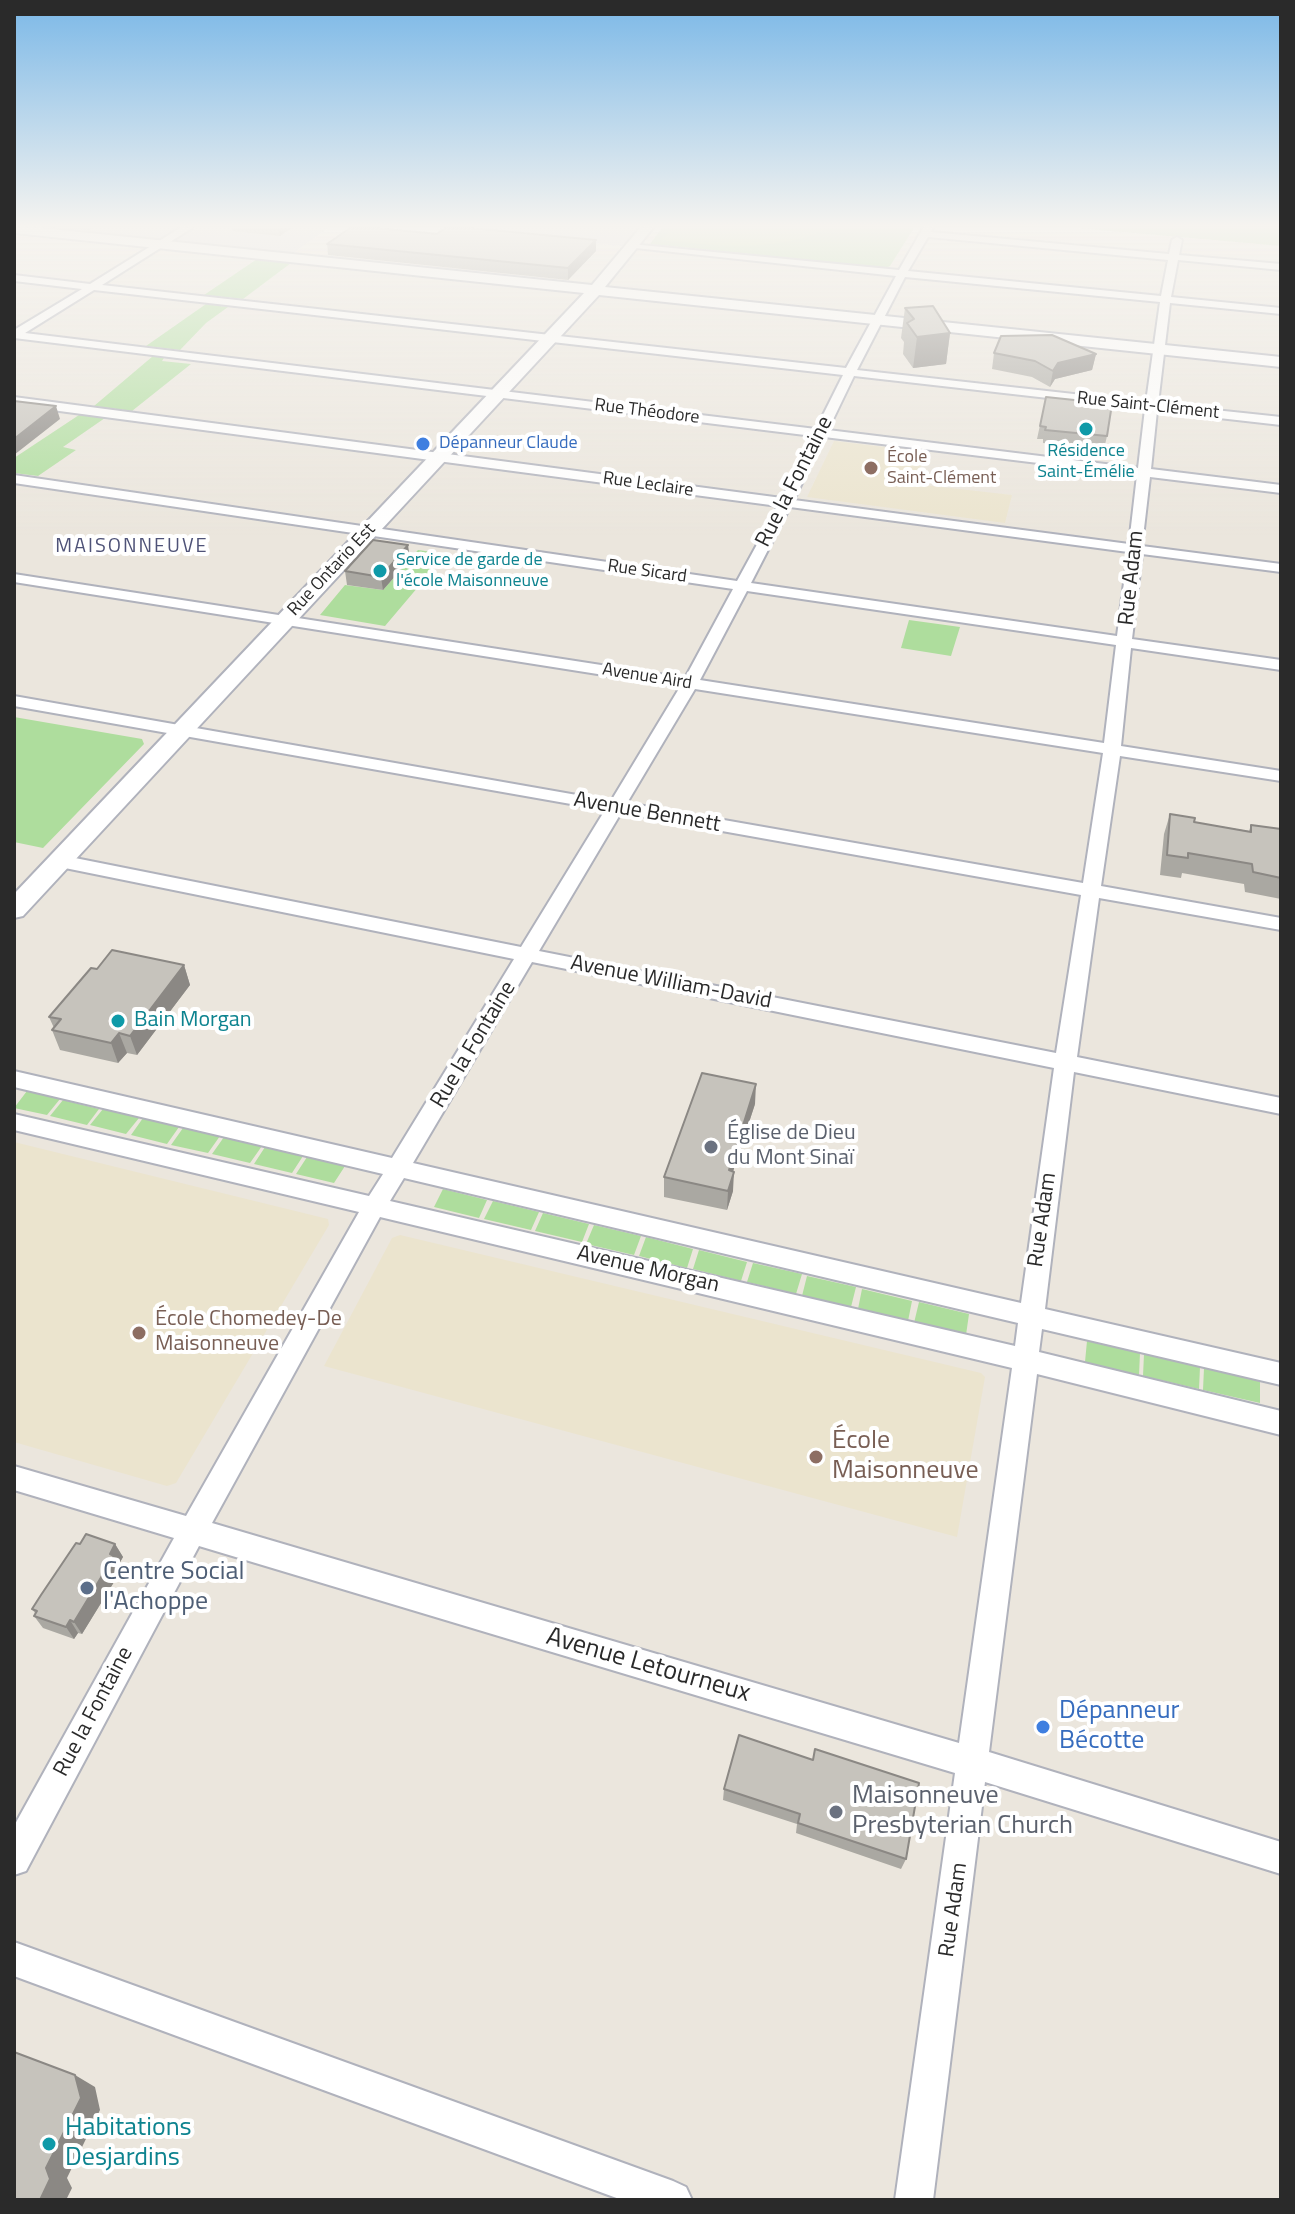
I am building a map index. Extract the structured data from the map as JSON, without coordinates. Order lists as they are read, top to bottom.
{
  "streets": {
    "main road": ["Rue Ontario Est"],
    "street": [
      "Rue Saint-Clément",
      "Rue Théodore",
      "Rue la Fontaine",
      "Rue Leclaire",
      "Rue Sicard",
      "Rue Adam",
      "Avenue Aird",
      "Avenue Bennett",
      "Avenue William-David",
      "Avenue Morgan",
      "Avenue Letourneux"
    ]
  },
  "crossings": [
    ["Rue Saint-Clément", "Rue la Fontaine"],
    ["Rue Saint-Clément", "Rue Ontario Est"],
    ["Rue Saint-Clément", "Rue Adam"],
    ["Rue Théodore", "Rue la Fontaine"],
    ["Rue Théodore", "Rue Ontario Est"],
    ["Rue Théodore", "Rue Adam"],
    ["Rue la Fontaine", "Rue Leclaire"],
    ["Rue la Fontaine", "Rue Sicard"],
    ["Rue la Fontaine", "Avenue Aird"],
    ["Rue la Fontaine", "Avenue Bennett"],
    ["Rue la Fontaine", "Avenue William-David"],
    ["Rue la Fontaine", "Avenue Morgan"],
    ["Rue la Fontaine", "Avenue Letourneux"],
    ["Rue Leclaire", "Rue Ontario Est"],
    ["Rue Leclaire", "Rue Adam"],
    ["Rue Ontario Est", "Rue Sicard"],
    ["Rue Ontario Est", "Avenue Aird"],
    ["Rue Ontario Est", "Avenue Bennett"],
    ["Rue Ontario Est", "Avenue William-David"],
    ["Rue Sicard", "Rue Adam"],
    ["Rue Adam", "Avenue Aird"],
    ["Rue Adam", "Avenue Bennett"],
    ["Rue Adam", "Avenue William-David"],
    ["Rue Adam", "Avenue Morgan"],
    ["Rue Adam", "Avenue Letourneux"]
  ],
  "districts": ["MAISONNEUVE"],
  "places": [
    "Résidence Saint-Émélie",
    "Dépanneur Claude",
    "École Saint-Clément",
    "Service de garde de l'école Maisonneuve",
    "Bain Morgan",
    "Église de Dieu du Mont Sinaï",
    "École Chomedey-De Maisonneuve",
    "École Maisonneuve",
    "Centre Social l'Achoppe",
    "Dépanneur Bécotte",
    "Maisonneuve Presbyterian Church",
    "Habitations Desjardins"
  ]
}
